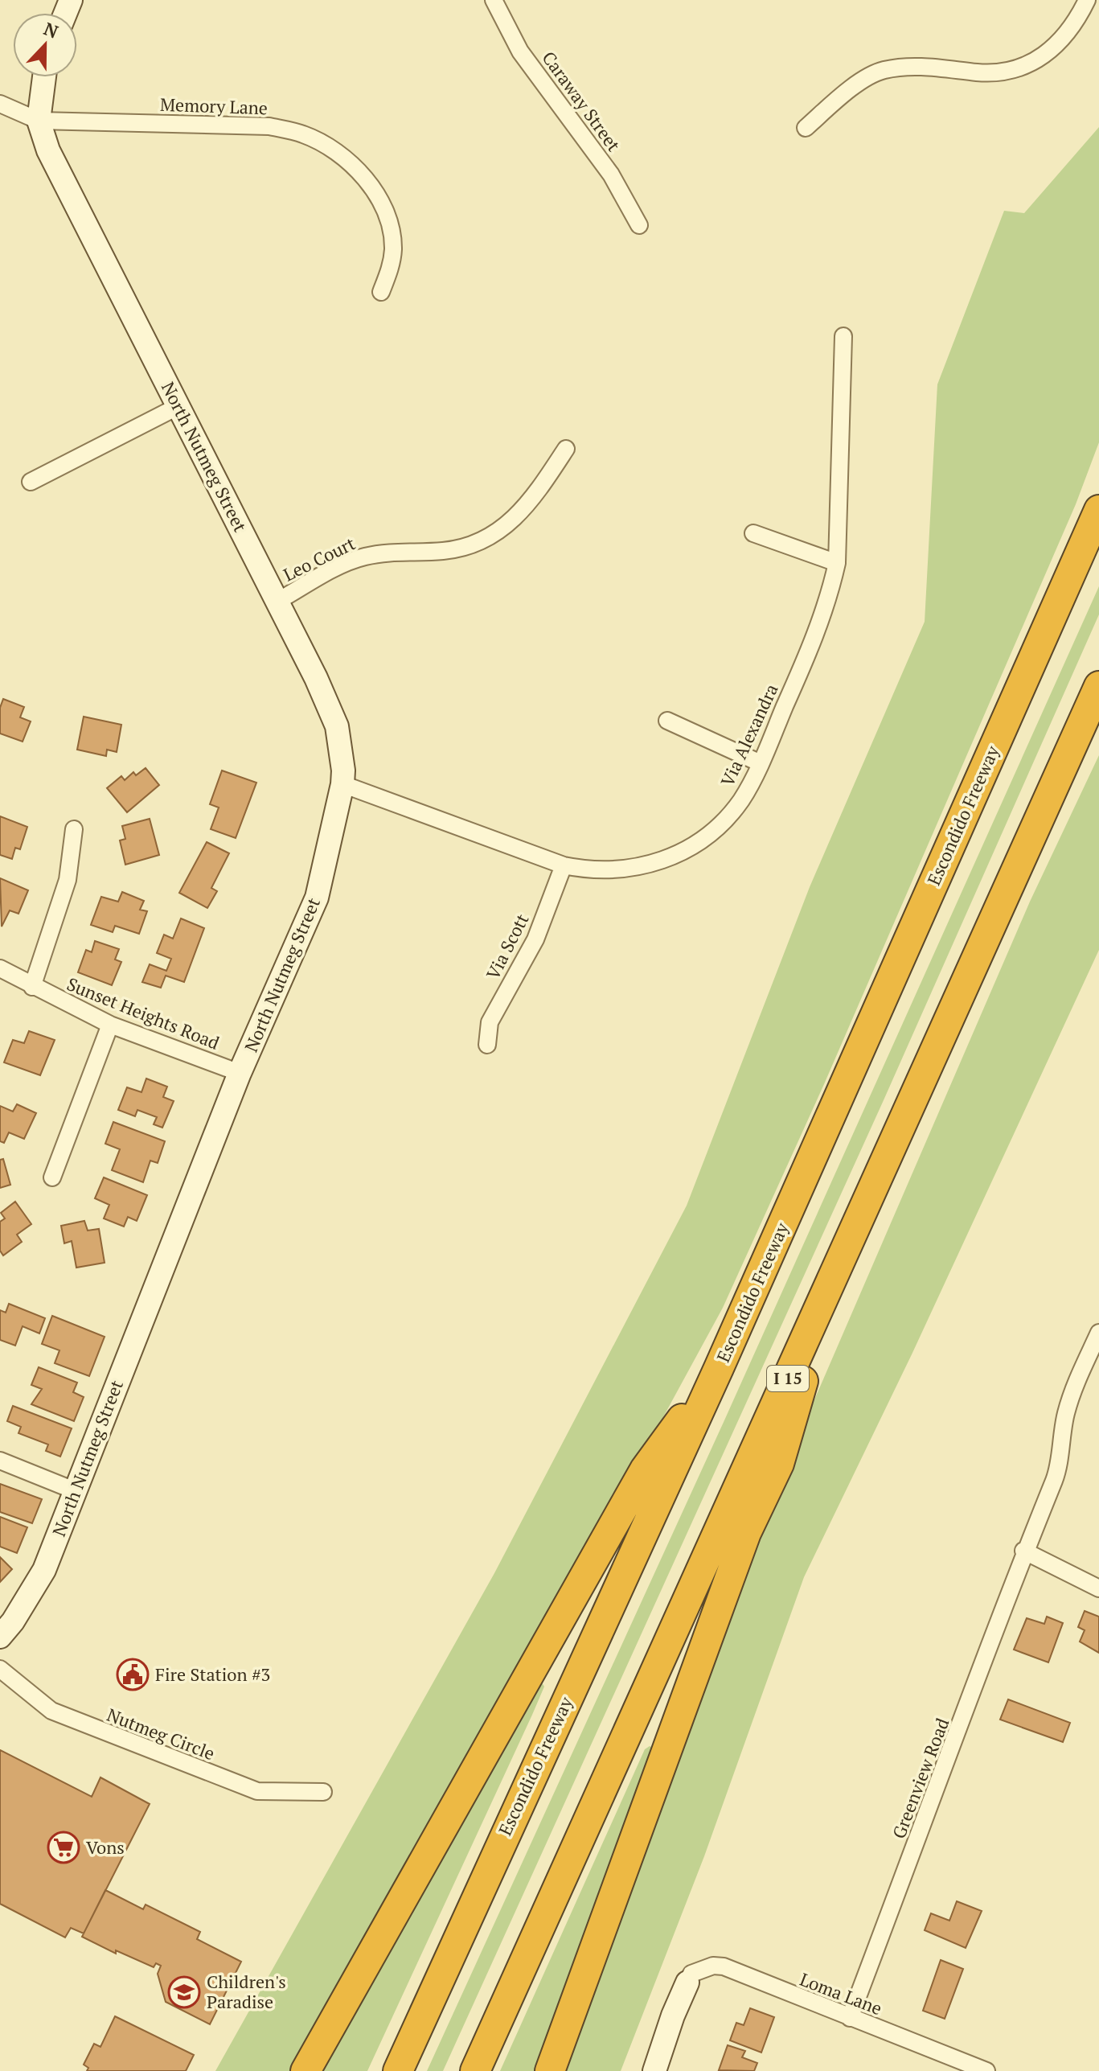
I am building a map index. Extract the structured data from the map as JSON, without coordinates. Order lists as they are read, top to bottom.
{
  "streets": {
    "highway": ["Escondido Freeway", "I 15"],
    "street": [
      "Caraway Street",
      "Memory Lane",
      "North Nutmeg Street",
      "Leo Court",
      "Via Alexandra",
      "Via Scott",
      "Sunset Heights Road",
      "Nutmeg Circle",
      "Greenview Road",
      "Loma Lane"
    ]
  },
  "crossings": [
    ["Memory Lane", "North Nutmeg Street"],
    ["North Nutmeg Street", "Leo Court"],
    ["North Nutmeg Street", "Via Alexandra"],
    ["North Nutmeg Street", "Sunset Heights Road"],
    ["Via Alexandra", "Via Scott"],
    ["Greenview Road", "Loma Lane"]
  ],
  "places": {
    "public building": ["Fire Station #3"],
    "supermarket": ["Vons"],
    "school or university": ["Children's Paradise"]
  },
  "north": "top"
}
